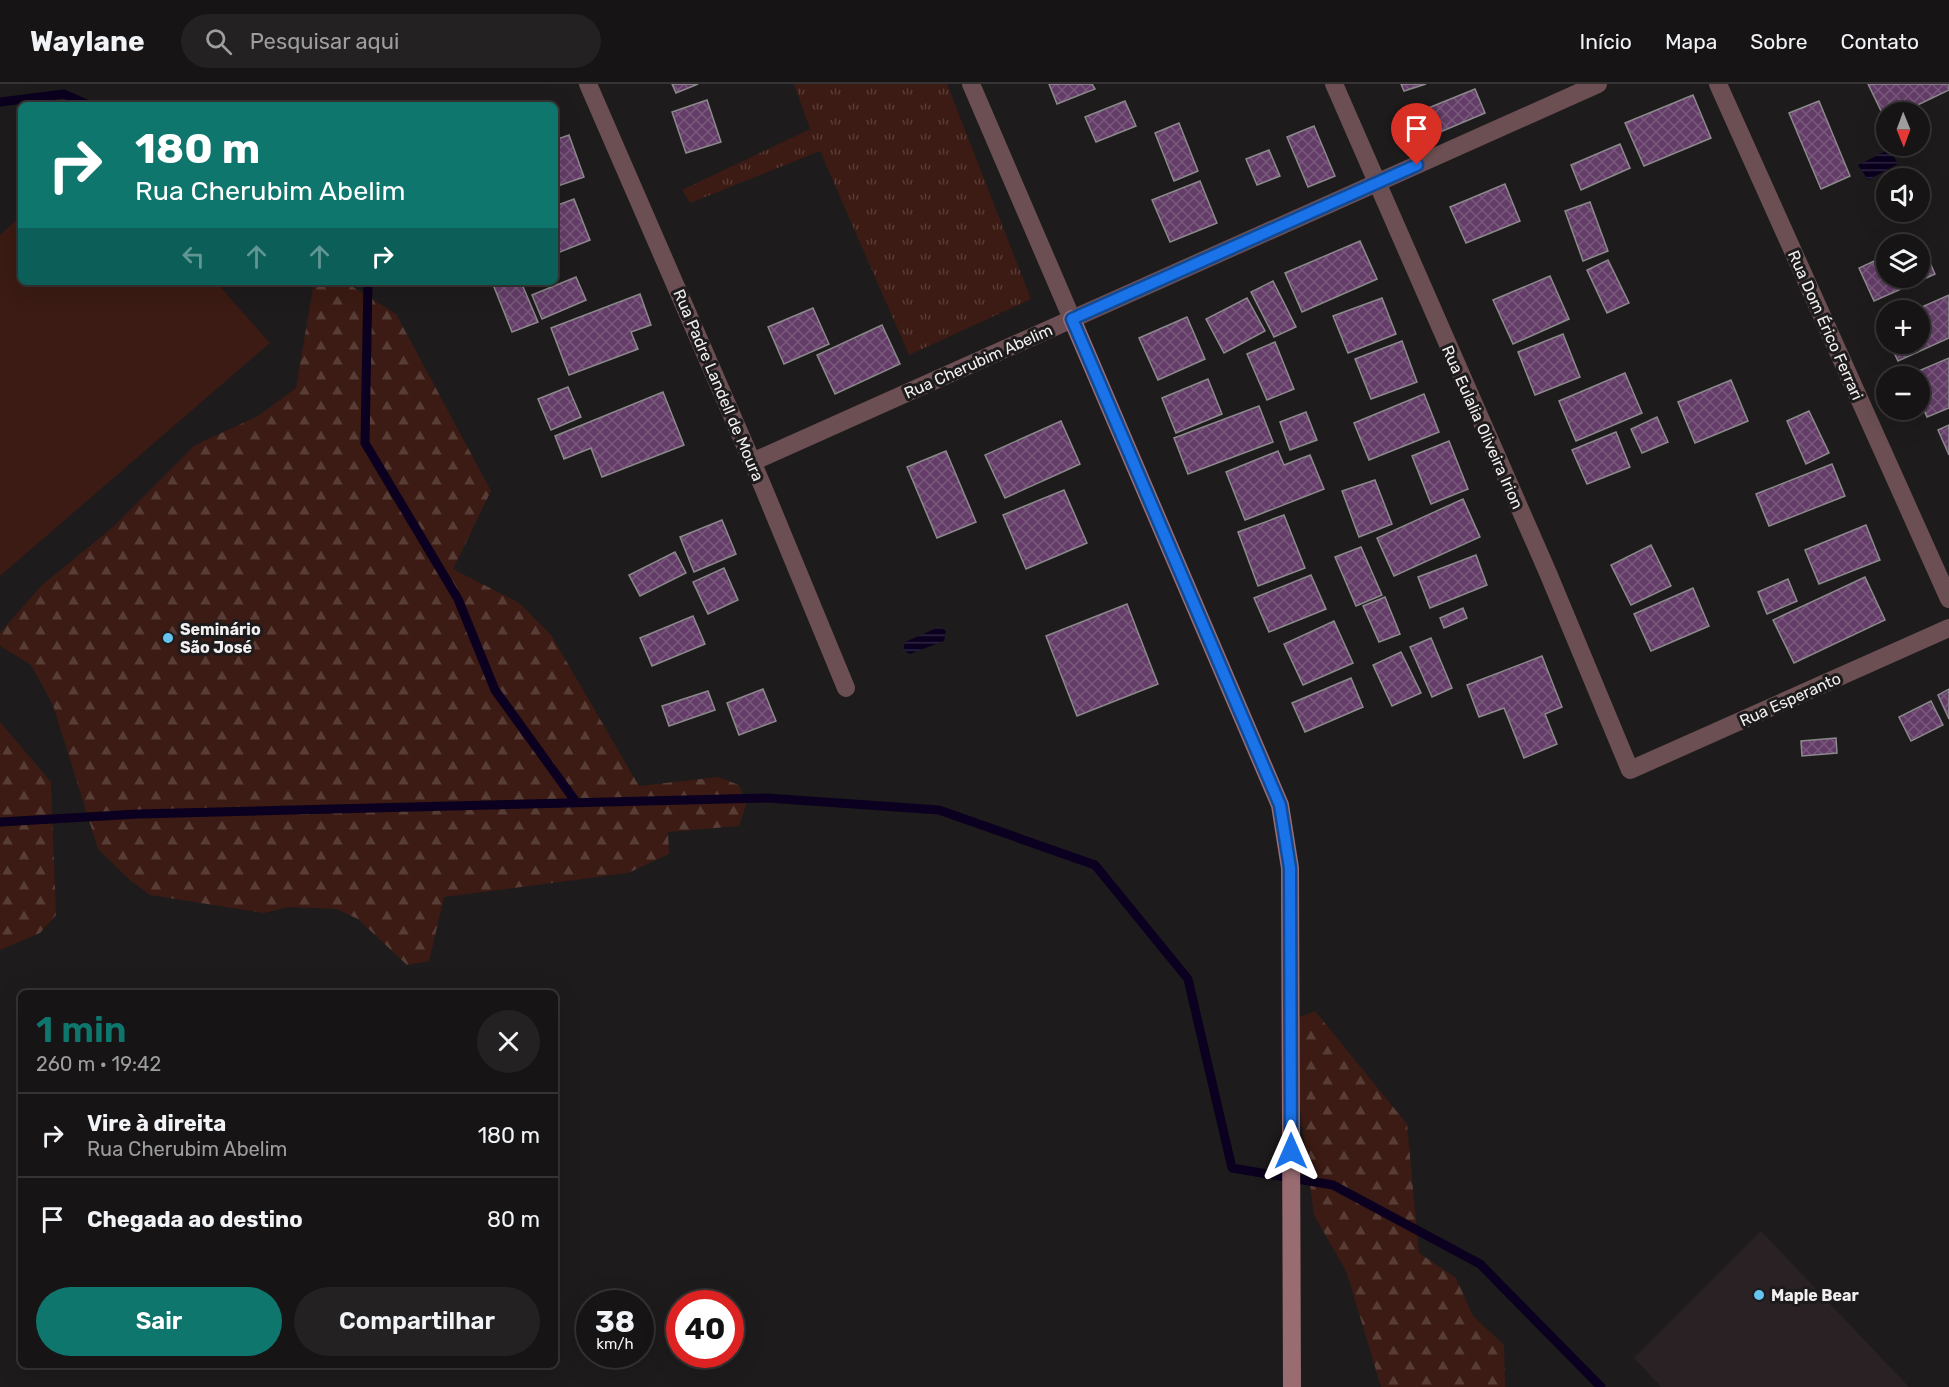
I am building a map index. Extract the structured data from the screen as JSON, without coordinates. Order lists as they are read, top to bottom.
{
  "streets": {
    "street": [
      "Rua Dom Érico Ferrari",
      "Rua Cherubim Abelim",
      "Rua Padre Landell de Moura",
      "Rua Eulalia Oliveira Irion",
      "Rua Esperanto"
    ]
  },
  "crossings": [
    ["Rua Cherubim Abelim", "Rua Padre Landell de Moura"],
    ["Rua Cherubim Abelim", "Rua Eulalia Oliveira Irion"],
    ["Rua Eulalia Oliveira Irion", "Rua Esperanto"]
  ],
  "places": ["Seminário São José", "Maple Bear"],
  "north": "bottom",
  "page": {
    "header": "Waylane",
    "search": "Pesquisar aqui",
    "nav": [
      "Início",
      "Mapa",
      "Sobre",
      "Contato"
    ],
    "map_buttons": ["+", "−"],
    "turn": ["180 m", "Rua Cherubim Abelim"],
    "heading": ["1 min", "260 m · 19:42"],
    "list": [
      {
        "name": "Vire à direita",
        "note": "Rua Cherubim Abelim",
        "value": "180 m"
      },
      {
        "name": "Chegada ao destino",
        "value": "80 m"
      }
    ],
    "buttons": ["Sair", "Compartilhar"],
    "speed": "38 km/h",
    "limit": "40"
  }
}
